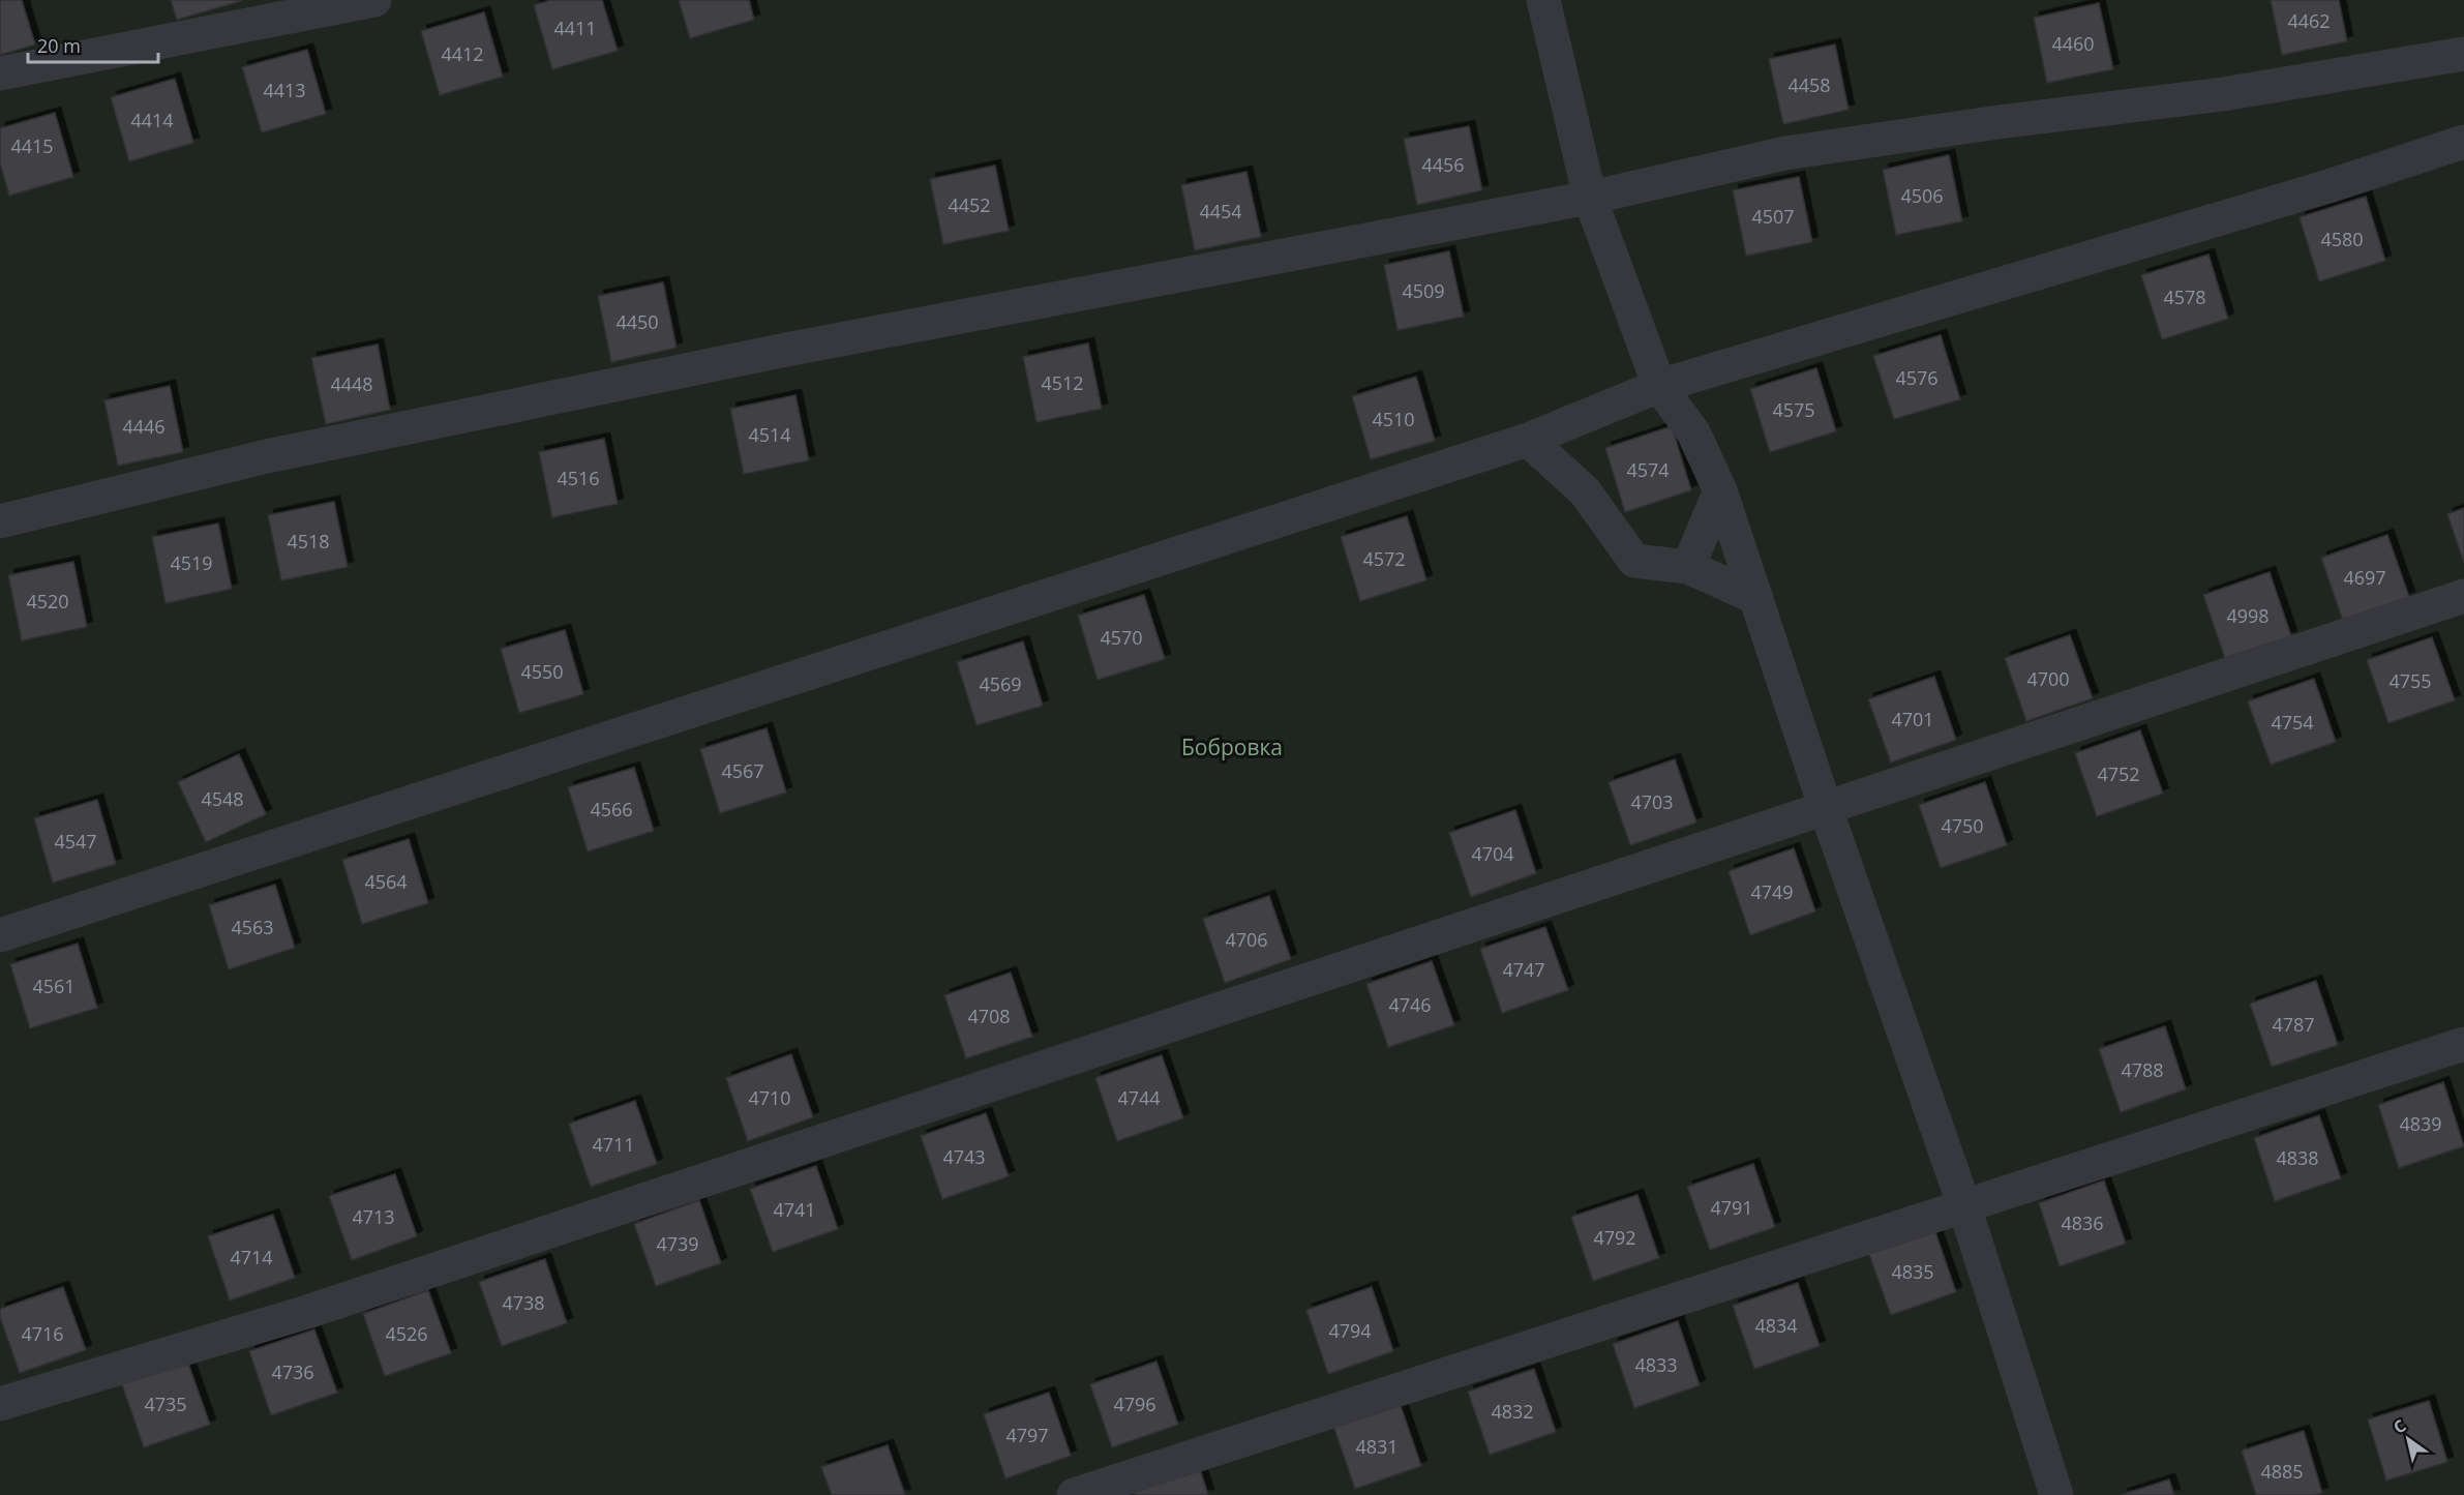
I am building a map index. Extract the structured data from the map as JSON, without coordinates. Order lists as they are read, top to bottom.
{
  "parks": ["Бобровка"],
  "house_numbers": [
    "4462",
    "4411",
    "4460",
    "4412",
    "4458",
    "4413",
    "4414",
    "4415",
    "4456",
    "4506",
    "4452",
    "4454",
    "4507",
    "4580",
    "4509",
    "4578",
    "4450",
    "4576",
    "4512",
    "4448",
    "4575",
    "4510",
    "4446",
    "4514",
    "4574",
    "4516",
    "4518",
    "4572",
    "4519",
    "4697",
    "4520",
    "4998",
    "4570",
    "4550",
    "4700",
    "4755",
    "4569",
    "4701",
    "4754",
    "4567",
    "4752",
    "4548",
    "4703",
    "4566",
    "4750",
    "4547",
    "4704",
    "4564",
    "4749",
    "4563",
    "4706",
    "4747",
    "4561",
    "4746",
    "4708",
    "4787",
    "4788",
    "4710",
    "4744",
    "4839",
    "4711",
    "4743",
    "4838",
    "4791",
    "4741",
    "4713",
    "4836",
    "4792",
    "4739",
    "4714",
    "4835",
    "4738",
    "4834",
    "4794",
    "4716",
    "4526",
    "4833",
    "4736",
    "4735",
    "4796",
    "4832",
    "4797",
    "4831",
    "4885"
  ],
  "scale_bar": "20 m",
  "north": "top left"
}
